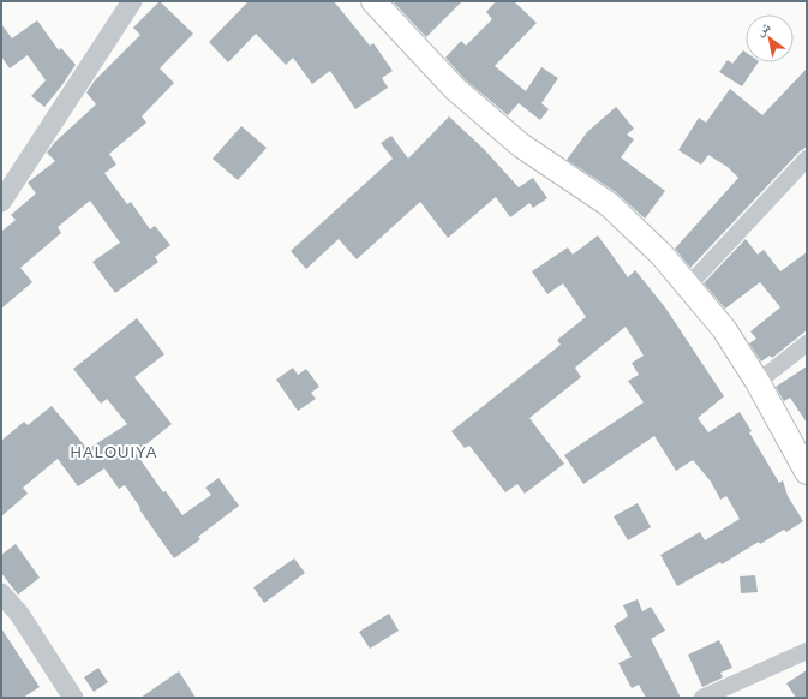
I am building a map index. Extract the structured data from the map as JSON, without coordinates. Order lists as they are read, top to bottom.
{
  "districts": ["HALOUIYA"],
  "north": "top left"
}
